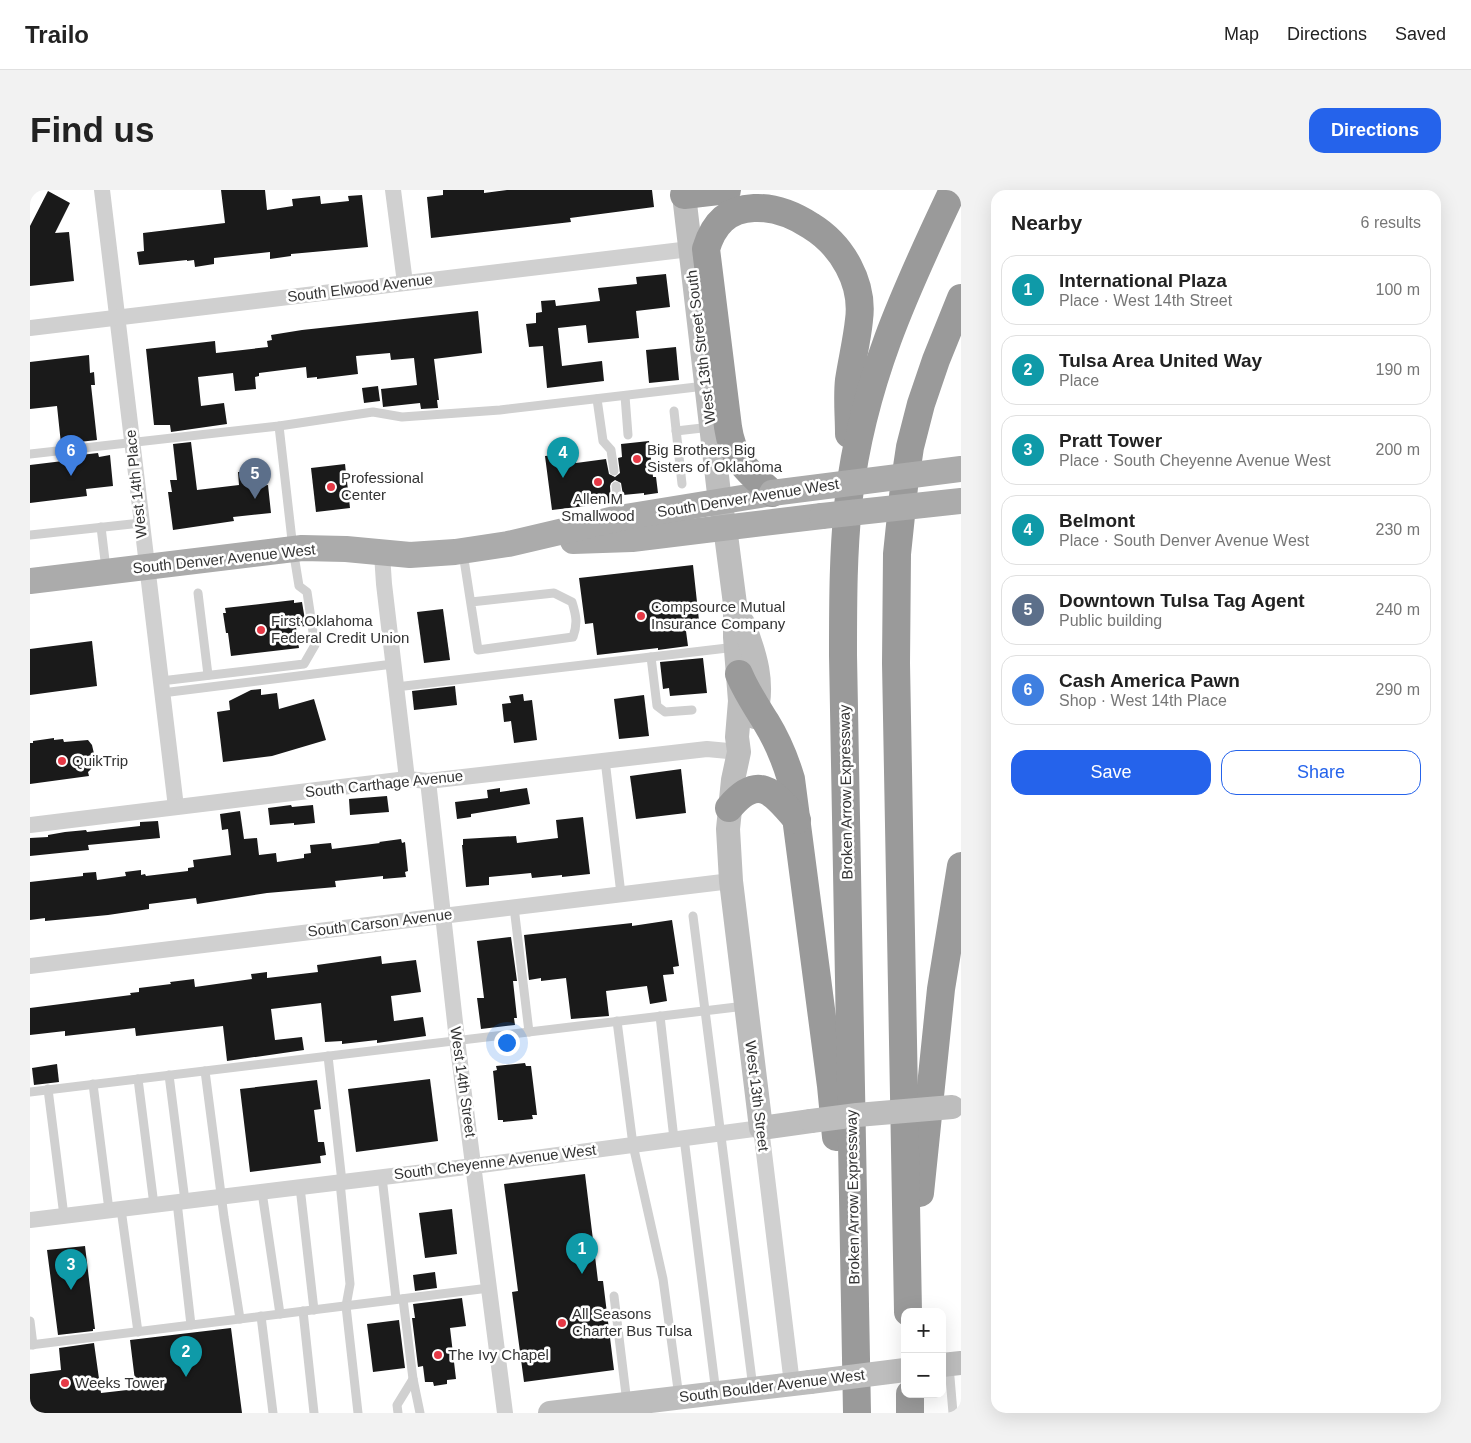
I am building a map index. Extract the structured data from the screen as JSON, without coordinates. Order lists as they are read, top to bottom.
{
  "streets": {
    "highway": ["Broken Arrow Expressway"],
    "main road": [
      "West 13th Street South",
      "South Denver Avenue West",
      "West 13th Street",
      "South Cheyenne Avenue West",
      "South Boulder Avenue West"
    ],
    "street": [
      "South Elwood Avenue",
      "West 14th Place",
      "South Carthage Avenue",
      "South Carson Avenue",
      "West 14th Street"
    ]
  },
  "crossings": [
    ["South Elwood Avenue", "West 13th Street South"],
    ["South Elwood Avenue", "West 14th Place"],
    ["West 13th Street South", "South Denver Avenue West"],
    ["West 14th Place", "South Denver Avenue West"],
    ["West 14th Place", "South Carthage Avenue"],
    ["South Carthage Avenue", "West 14th Street"],
    ["South Carson Avenue", "West 14th Street"],
    ["South Carson Avenue", "West 13th Street"],
    ["West 14th Street", "South Cheyenne Avenue West"],
    ["West 13th Street", "South Cheyenne Avenue West"],
    ["West 13th Street", "South Boulder Avenue West"]
  ],
  "places": [
    "Big Brothers Big Sisters of Oklahoma",
    "Allen M Smallwood",
    "Professional Center",
    "Compsource Mutual Insurance Company",
    "First Oklahoma Federal Credit Union",
    "QuikTrip",
    "All Seasons Charter Bus Tulsa",
    "The Ivy Chapel",
    "Weeks Tower"
  ],
  "page": {
    "header": "Trailo",
    "nav": ["Map", "Directions", "Saved"],
    "buttons": [
      "Directions",
      ["Save", "Share"]
    ],
    "title": "Find us",
    "heading": ["Nearby", "6 results"],
    "list": [
      {
        "mark": "1",
        "name": "International Plaza",
        "note": "Place · West 14th Street",
        "value": "100 m"
      },
      {
        "mark": "2",
        "name": "Tulsa Area United Way",
        "note": "Place",
        "value": "190 m"
      },
      {
        "mark": "3",
        "name": "Pratt Tower",
        "note": "Place · South Cheyenne Avenue West",
        "value": "200 m"
      },
      {
        "mark": "4",
        "name": "Belmont",
        "note": "Place · South Denver Avenue West",
        "value": "230 m"
      },
      {
        "mark": "5",
        "name": "Downtown Tulsa Tag Agent",
        "note": "Public building",
        "value": "240 m"
      },
      {
        "mark": "6",
        "name": "Cash America Pawn",
        "note": "Shop · West 14th Place",
        "value": "290 m"
      }
    ],
    "pins": [
      "6",
      "4",
      "5",
      "1",
      "3",
      "2"
    ],
    "map_buttons": ["+", "−"]
  }
}
